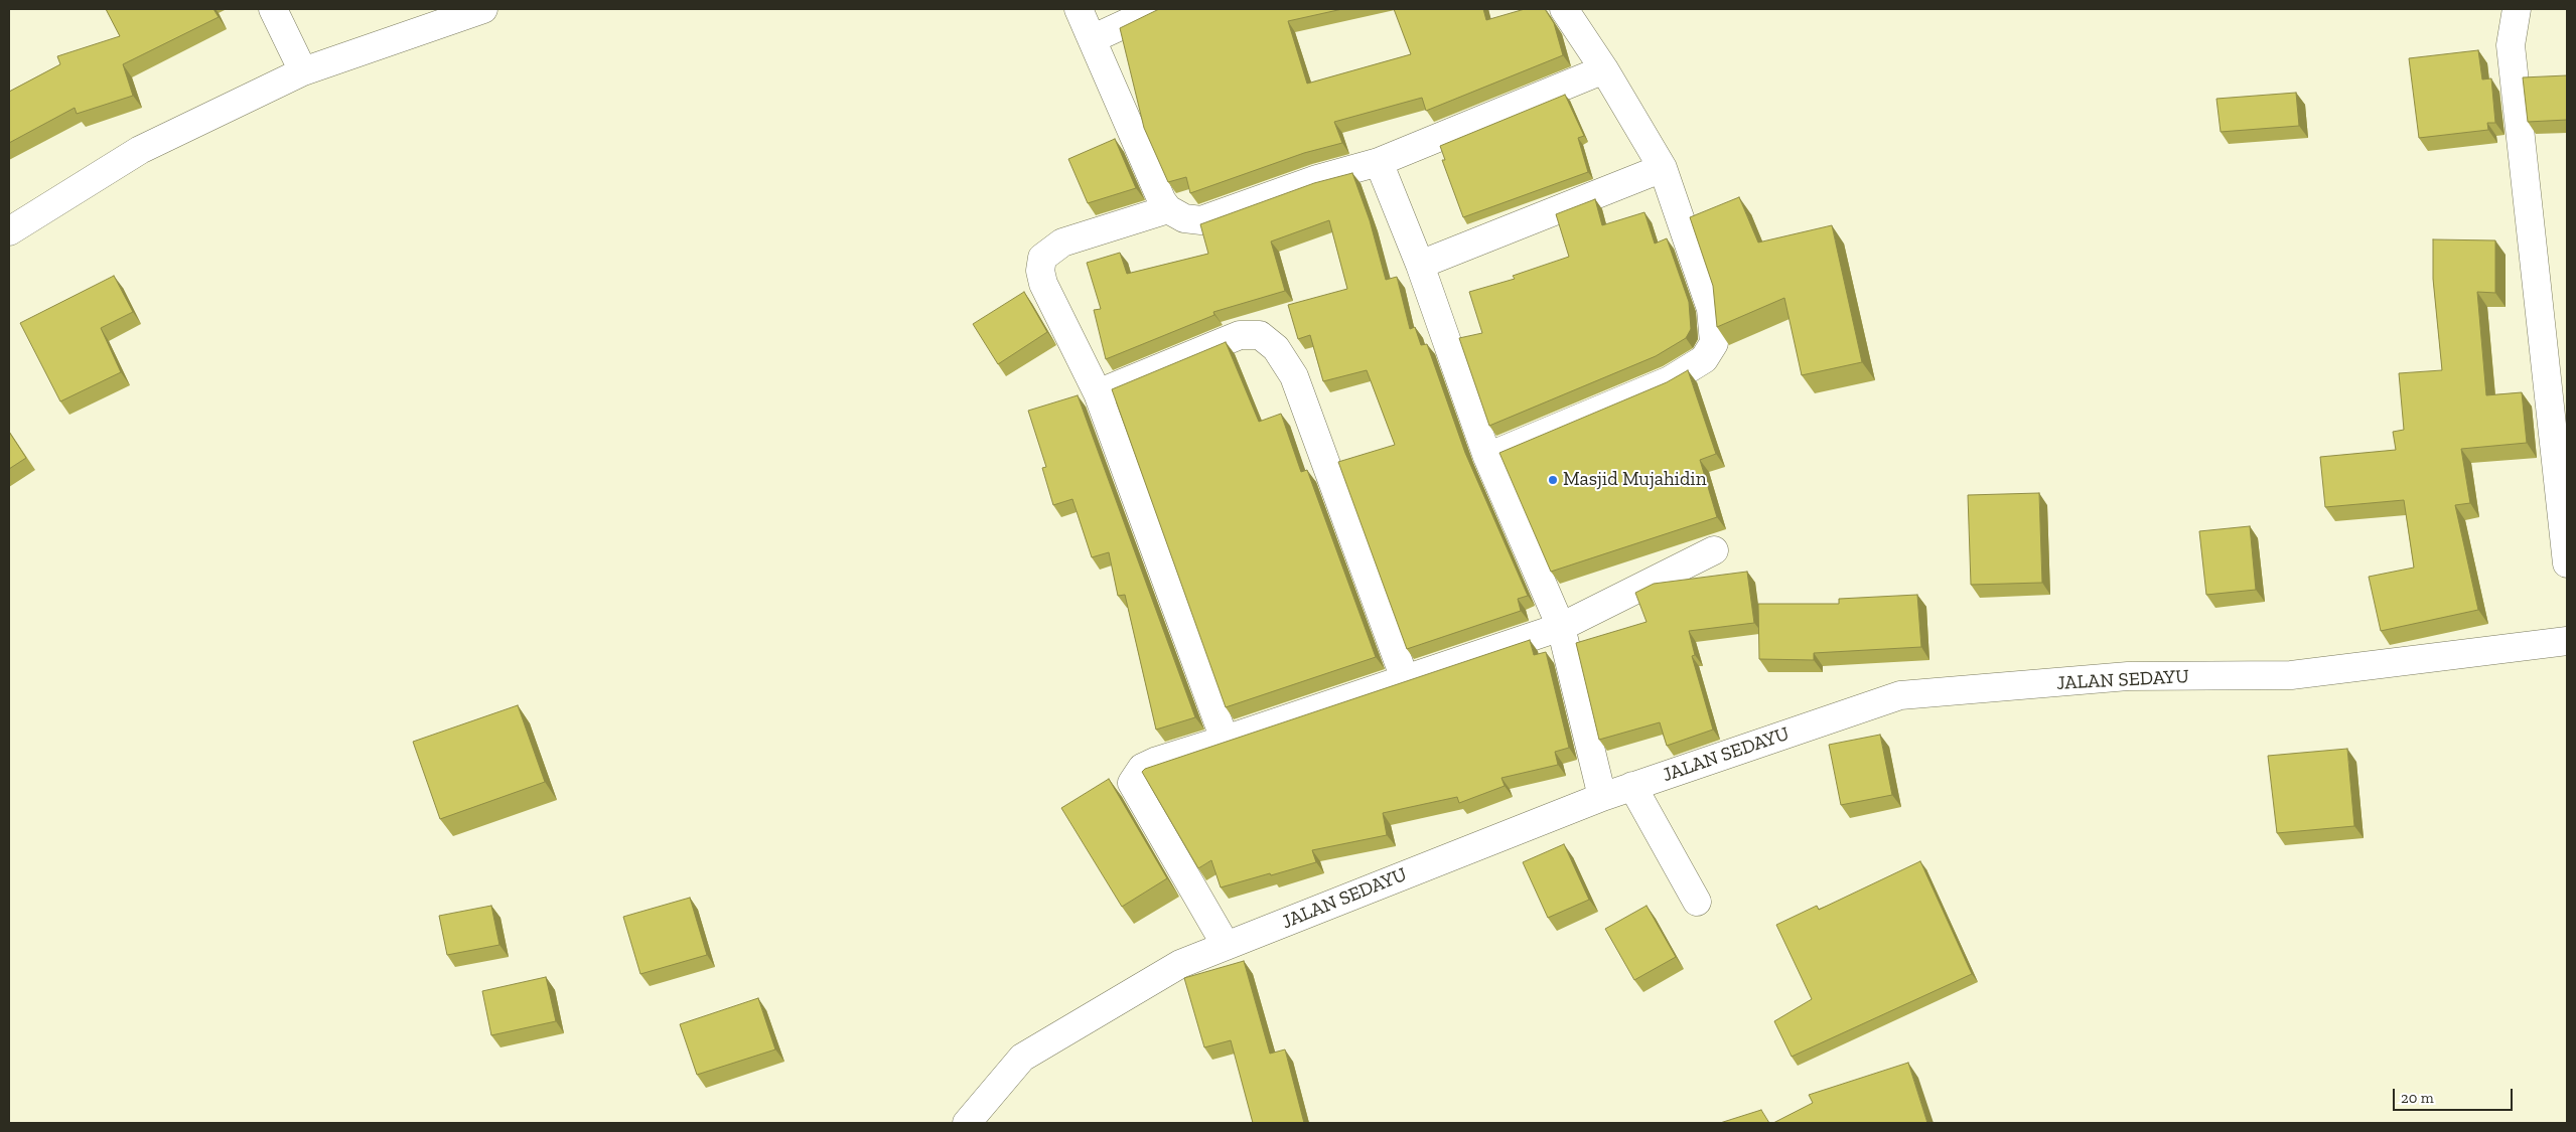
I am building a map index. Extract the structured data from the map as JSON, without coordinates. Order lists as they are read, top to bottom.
{
  "streets": {
    "street": ["JALAN SEDAYU"]
  },
  "places": ["Masjid Mujahidin"],
  "scale_bar": "20 m"
}
